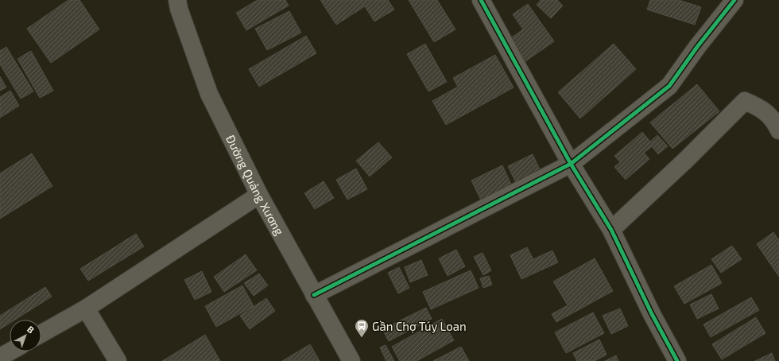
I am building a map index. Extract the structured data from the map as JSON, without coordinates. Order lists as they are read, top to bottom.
{
  "streets": {
    "street": ["Đường Quảng Xương"]
  },
  "places": {
    "bus stop": ["Gần Chợ Túy Loan"]
  },
  "north": "top right"
}
